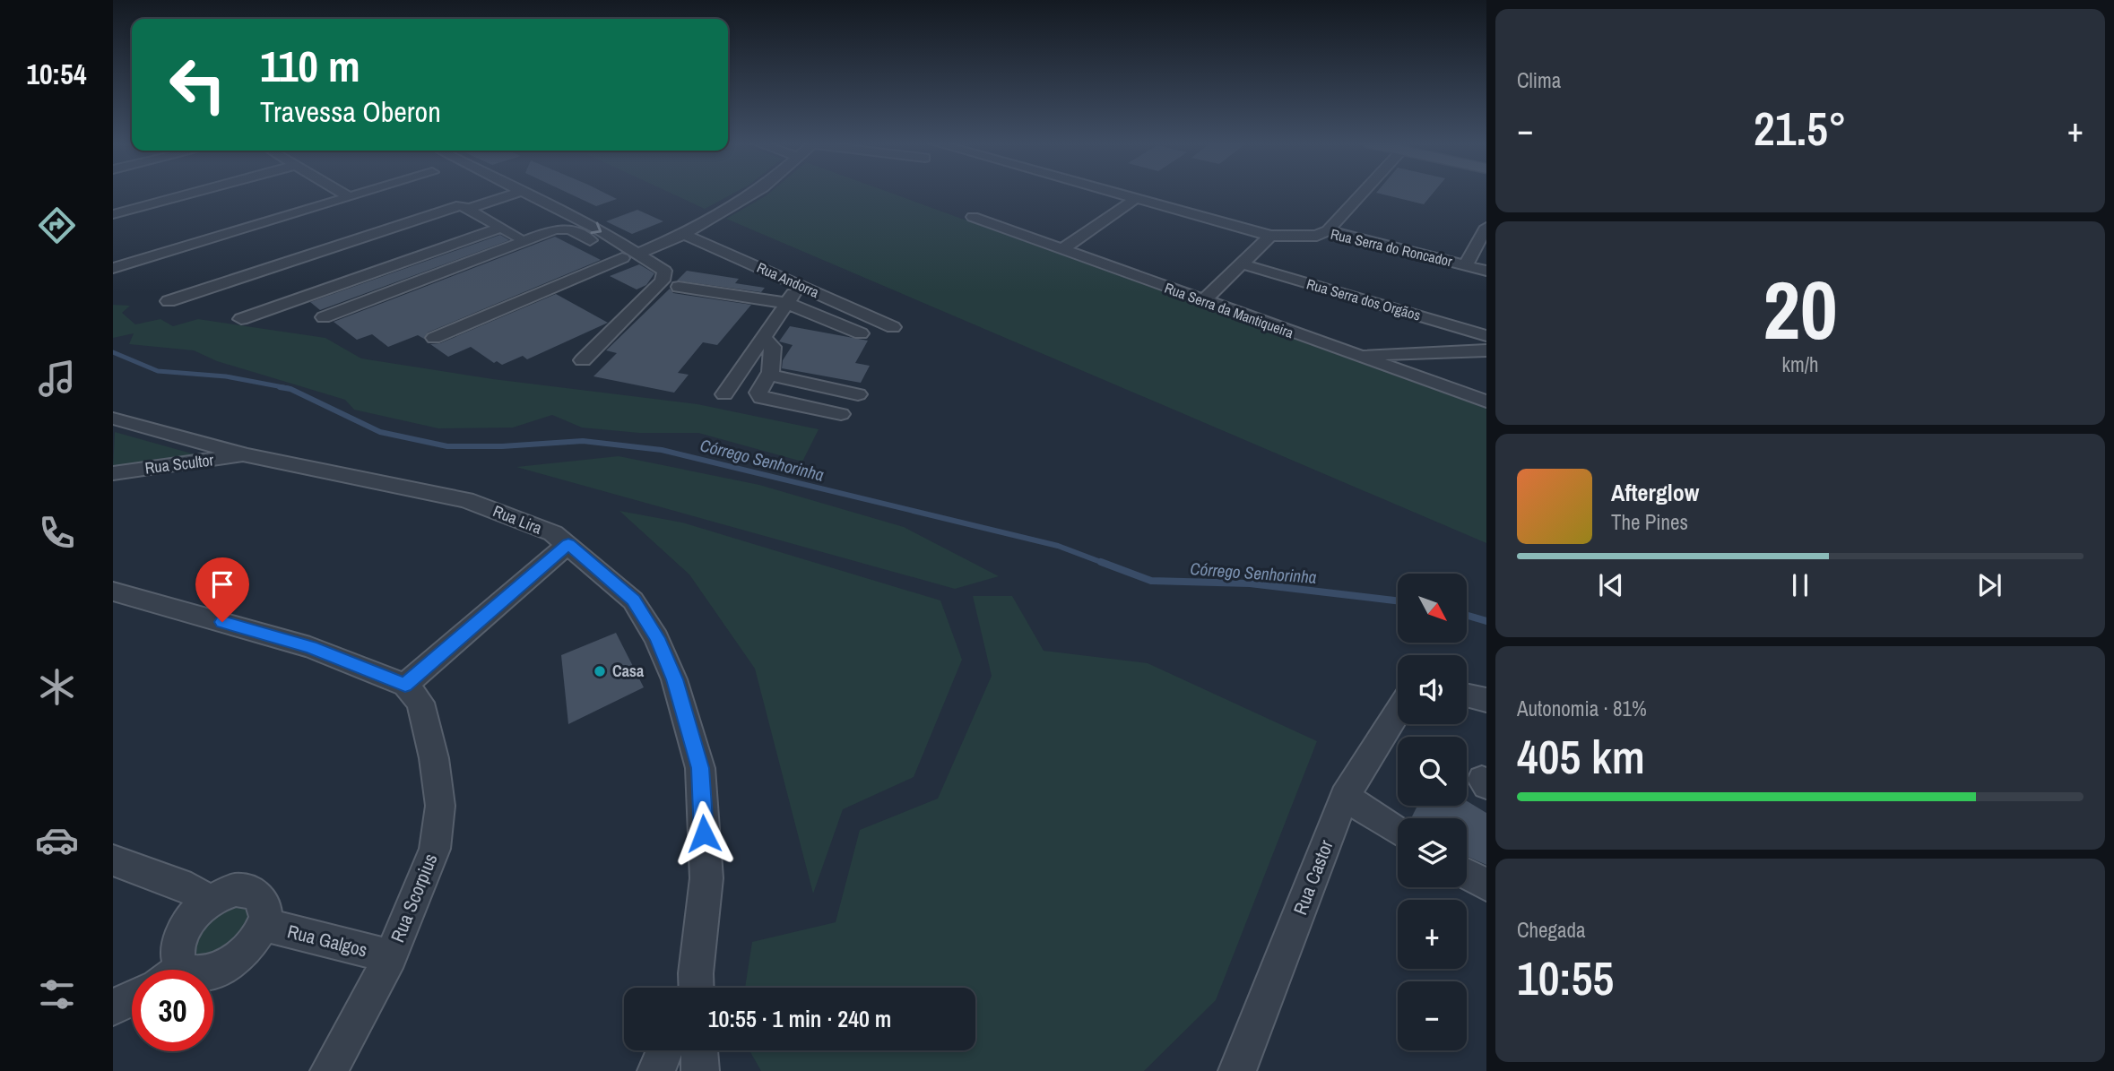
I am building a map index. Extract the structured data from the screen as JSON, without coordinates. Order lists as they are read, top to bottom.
{
  "streets": {
    "street": [
      "Rua Serra do Roncador",
      "Rua Andorra",
      "Rua Serra dos Orgãos",
      "Rua Serra da Mantiqueira",
      "Rua Scultor",
      "Rua Lira",
      "Rua Castor",
      "Rua Scorpius",
      "Rua Galgos"
    ]
  },
  "crossings": [
    ["Rua Scultor", "Rua Lira"],
    ["Rua Scorpius", "Rua Galgos"]
  ],
  "water": ["Córrego Senhorinha"],
  "places": ["Casa"],
  "north": "bottom right",
  "page": {
    "tabs": "10:54",
    "tile": [
      "Clima",
      ["20", "km/h"],
      ["Autonomia · 81%", "405 km"],
      ["Chegada", "10:55"]
    ],
    "turn": ["110 m", "Travessa Oberon"],
    "heat": ["−", "21.5°", "+"],
    "song": ["Afterglow", "The Pines"],
    "map_buttons": ["+", "−"],
    "limit": "30",
    "trip": "10:55 · 1 min · 240 m"
  }
}
